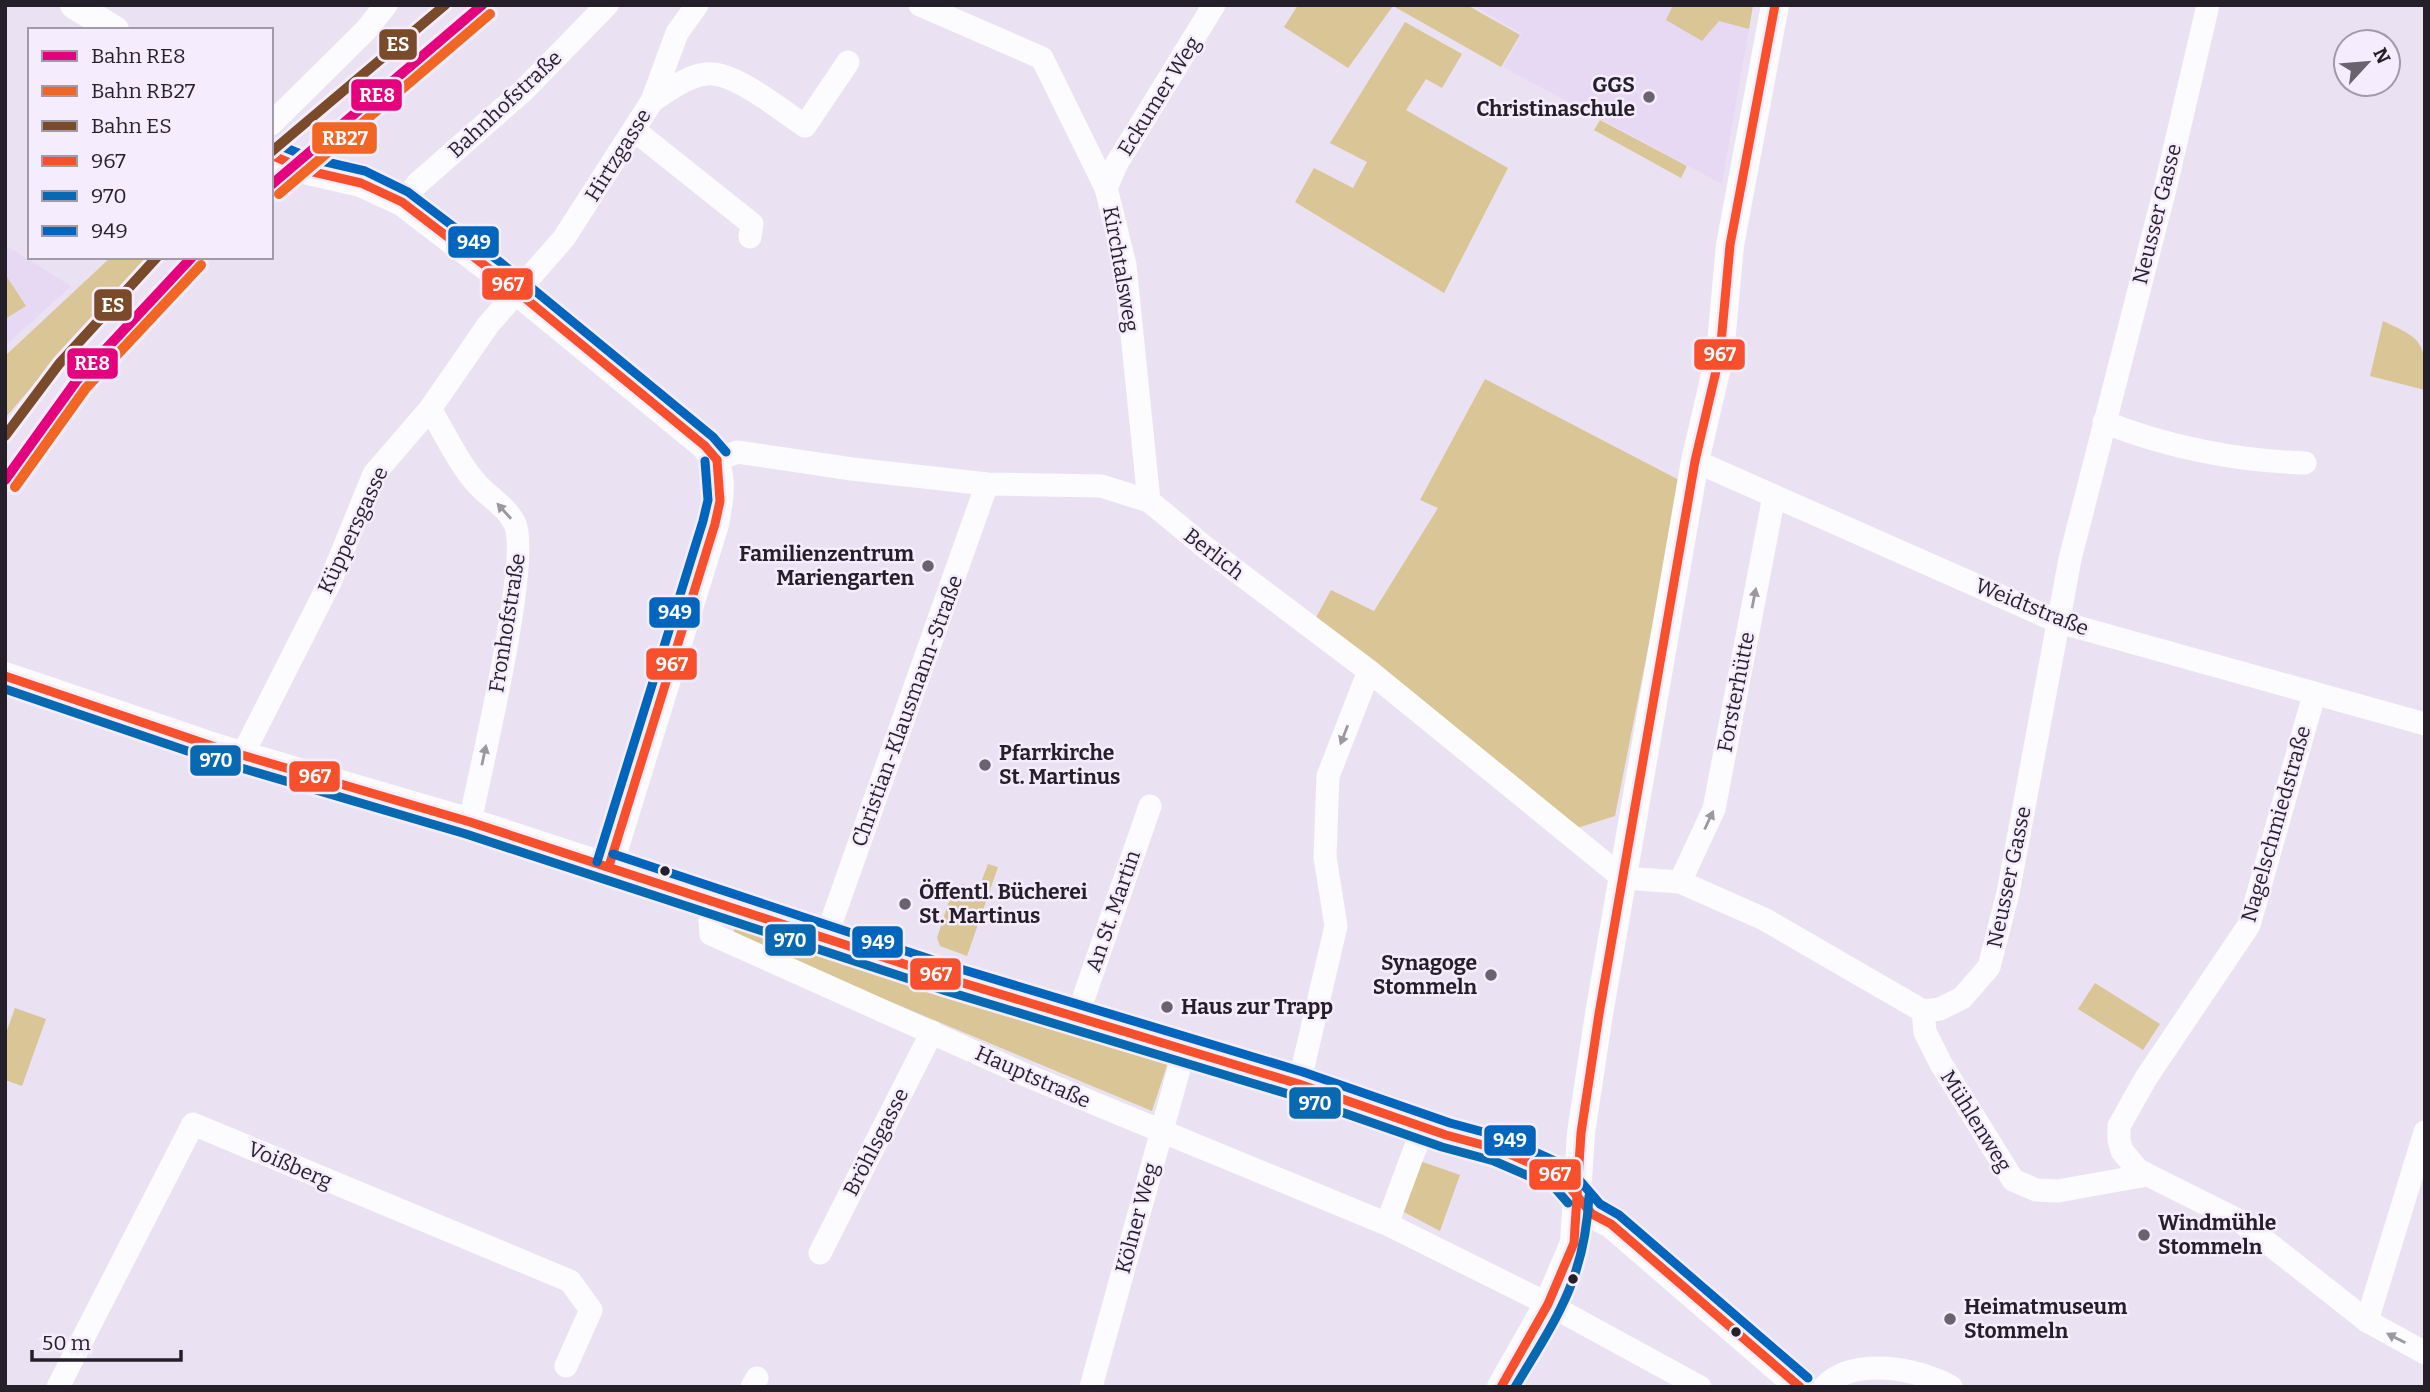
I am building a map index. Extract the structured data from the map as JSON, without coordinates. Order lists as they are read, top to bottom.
{
  "streets": {
    "street": [
      "Eckumer Weg",
      "Bahnhofstraße",
      "Hirtzgasse",
      "Neusser Gasse",
      "Kirchtalsweg",
      "Küppersgasse",
      "Berlich",
      "Weidtstraße",
      "Fronhofstraße",
      "Forsterhütte",
      "Christian-Klausmann-Straße",
      "Nagelschmiedstraße",
      "An St. Martin",
      "Hauptstraße",
      "Mühlenweg",
      "Bröhlsgasse",
      "Voißberg",
      "Kölner Weg"
    ]
  },
  "crossings": [
    ["Eckumer Weg", "Kirchtalsweg"],
    ["Hirtzgasse", "Küppersgasse"],
    ["Neusser Gasse", "Weidtstraße"],
    ["Neusser Gasse", "Mühlenweg"],
    ["Kirchtalsweg", "Berlich"],
    ["Küppersgasse", "Fronhofstraße"],
    ["Berlich", "Christian-Klausmann-Straße"],
    ["Weidtstraße", "Forsterhütte"],
    ["Weidtstraße", "Nagelschmiedstraße"],
    ["Nagelschmiedstraße", "Mühlenweg"],
    ["Hauptstraße", "Bröhlsgasse"],
    ["Hauptstraße", "Kölner Weg"]
  ],
  "places": [
    "GGS Christinaschule",
    "Familienzentrum Mariengarten",
    "Pfarrkirche St. Martinus",
    "Öffentl. Bücherei St. Martinus",
    "Synagoge Stommeln",
    "Haus zur Trapp",
    "Windmühle Stommeln",
    "Heimatmuseum Stommeln"
  ],
  "lines": [
    "rail line RE8",
    "rail line ES",
    "transit line 967",
    "rail line RB27",
    "transit line 949",
    "transit line 970"
  ],
  "legend": [
    "Bahn RE8",
    "Bahn RB27",
    "Bahn ES",
    "967",
    "970",
    "949"
  ],
  "scale_bar": "50 m",
  "north": "top right"
}
